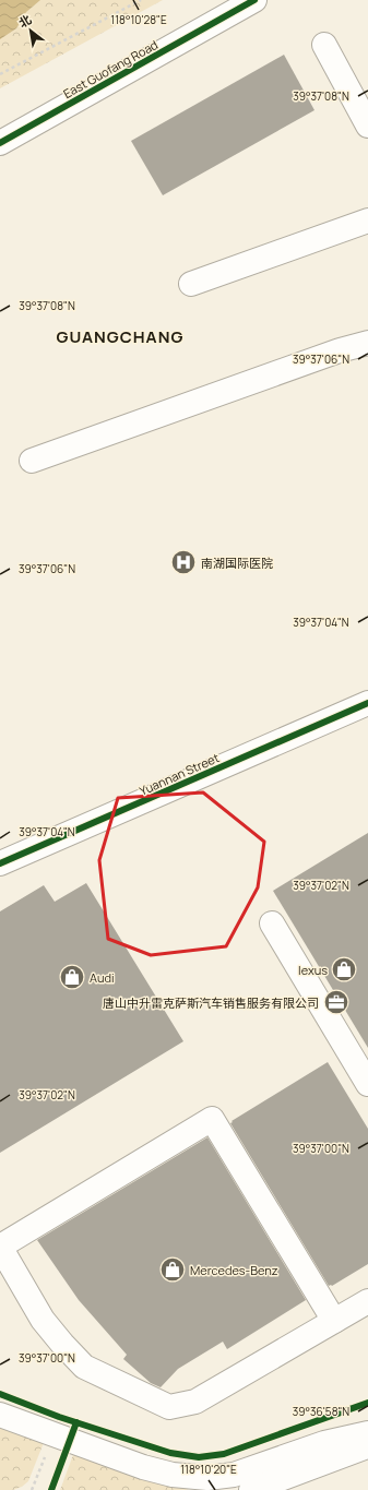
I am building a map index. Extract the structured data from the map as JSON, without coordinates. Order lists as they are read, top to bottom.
{
  "streets": {
    "street": ["East Guofang Road", "Yuannan Street"]
  },
  "districts": ["GUANGCHANG"],
  "places": {
    "hospital": ["南湖国际医院"],
    "shop": ["lexus", "Audi", "Mercedes-Benz"],
    "office": ["唐山中升雷克萨斯汽车销售服务有限公司"]
  },
  "north": "top left",
  "coordinates": [
    "118°10'28\"E",
    "39°37'08\"N",
    "39°37'06\"N",
    "39°37'04\"N",
    "39°37'02\"N",
    "39°37'00\"N",
    "39°36'58\"N",
    "118°10'20\"E"
  ]
}
